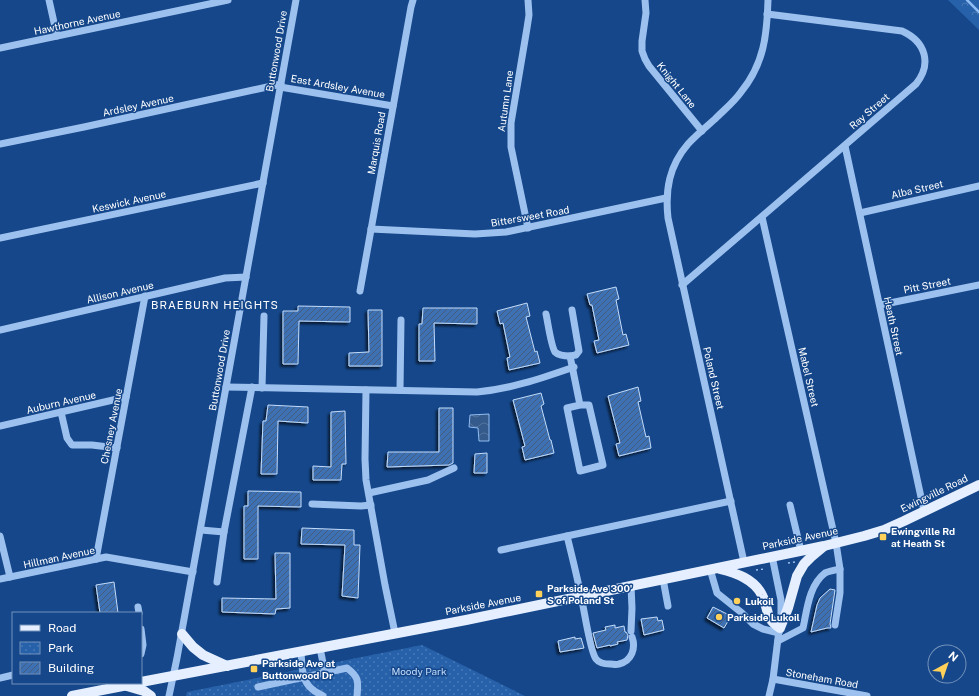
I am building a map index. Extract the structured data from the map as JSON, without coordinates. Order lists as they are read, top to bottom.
{
  "streets": {
    "main road": ["Ewingville Road", "Parkside Avenue"],
    "street": [
      "Hawthorne Avenue",
      "Buttonwood Drive",
      "Knight Lane",
      "East Ardsley Avenue",
      "Autumn Lane",
      "Ardsley Avenue",
      "Ray Street",
      "Marquis Road",
      "Alba Street",
      "Keswick Avenue",
      "Bittersweet Road",
      "Pitt Street",
      "Allison Avenue",
      "Heath Street",
      "Mabel Street",
      "Poland Street",
      "Auburn Avenue",
      "Chesney Avenue",
      "Hillman Avenue",
      "Stoneham Road"
    ]
  },
  "crossings": [
    ["Buttonwood Drive", "East Ardsley Avenue"],
    ["Buttonwood Drive", "Ardsley Avenue"],
    ["Buttonwood Drive", "Keswick Avenue"],
    ["Buttonwood Drive", "Allison Avenue"],
    ["Buttonwood Drive", "Parkside Avenue"],
    ["Buttonwood Drive", "Hillman Avenue"],
    ["Knight Lane", "Poland Street"],
    ["East Ardsley Avenue", "Ardsley Avenue"],
    ["East Ardsley Avenue", "Marquis Road"],
    ["Autumn Lane", "Bittersweet Road"],
    ["Ray Street", "Heath Street"],
    ["Ray Street", "Mabel Street"],
    ["Ray Street", "Poland Street"],
    ["Marquis Road", "Bittersweet Road"],
    ["Alba Street", "Heath Street"],
    ["Bittersweet Road", "Poland Street"],
    ["Pitt Street", "Heath Street"],
    ["Allison Avenue", "Chesney Avenue"],
    ["Heath Street", "Ewingville Road"],
    ["Mabel Street", "Parkside Avenue"],
    ["Poland Street", "Parkside Avenue"],
    ["Auburn Avenue", "Chesney Avenue"],
    ["Chesney Avenue", "Hillman Avenue"],
    ["Ewingville Road", "Parkside Avenue"]
  ],
  "districts": ["BRAEBURN HEIGHTS"],
  "parks": ["Moody Park"],
  "places": {
    "transit": ["Ewingville Rd at Heath St", "Parkside Ave 300' S of Poland St", "Parkside Ave at Buttonwood Dr"],
    "other": ["Lukoil", "Parkside Lukoil"]
  },
  "legend": ["Road", "Park", "Building"],
  "north": "top right"
}
